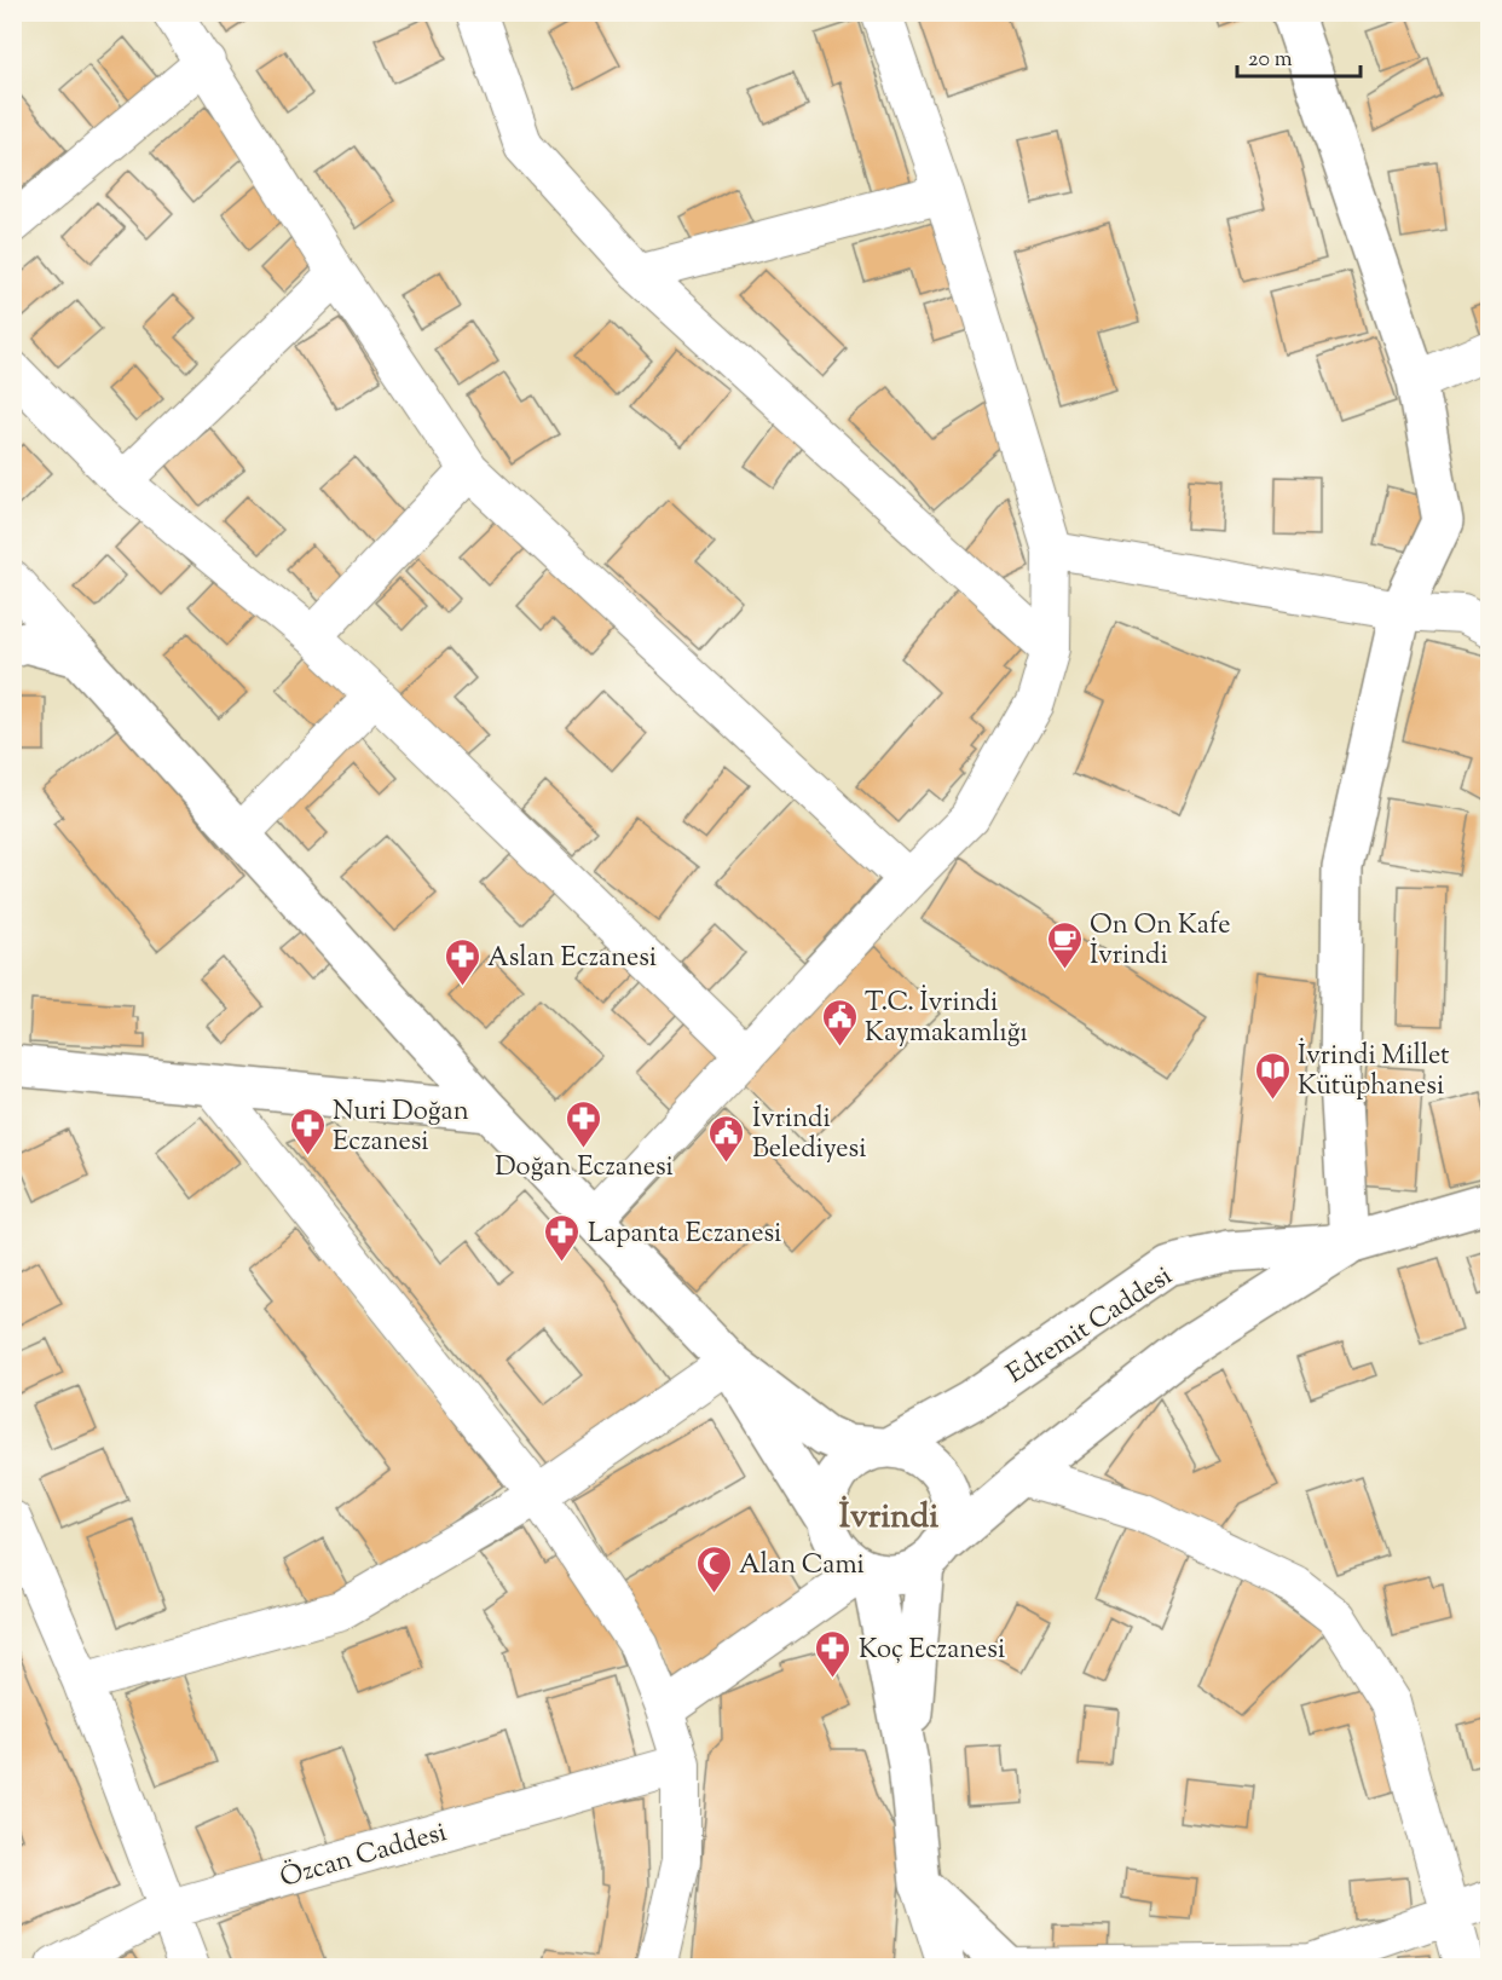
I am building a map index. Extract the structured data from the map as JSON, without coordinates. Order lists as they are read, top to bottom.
{
  "streets": {
    "main road": ["Edremit Caddesi"],
    "street": ["Özcan Caddesi"]
  },
  "districts": ["İvrindi"],
  "places": {
    "cafe": ["On On Kafe İvrindi"],
    "pharmacy": [
      "Aslan Eczanesi",
      "Doğan Eczanesi",
      "Nuri Doğan Eczanesi",
      "Lapanta Eczanesi",
      "Koç Eczanesi"
    ],
    "public building": ["T.C. İvrindi Kaymakamlığı", "İvrindi Belediyesi"],
    "library": ["İvrindi Millet Kütüphanesi"],
    "mosque": ["Alan Cami"]
  },
  "scale_bar": "20 m"
}
